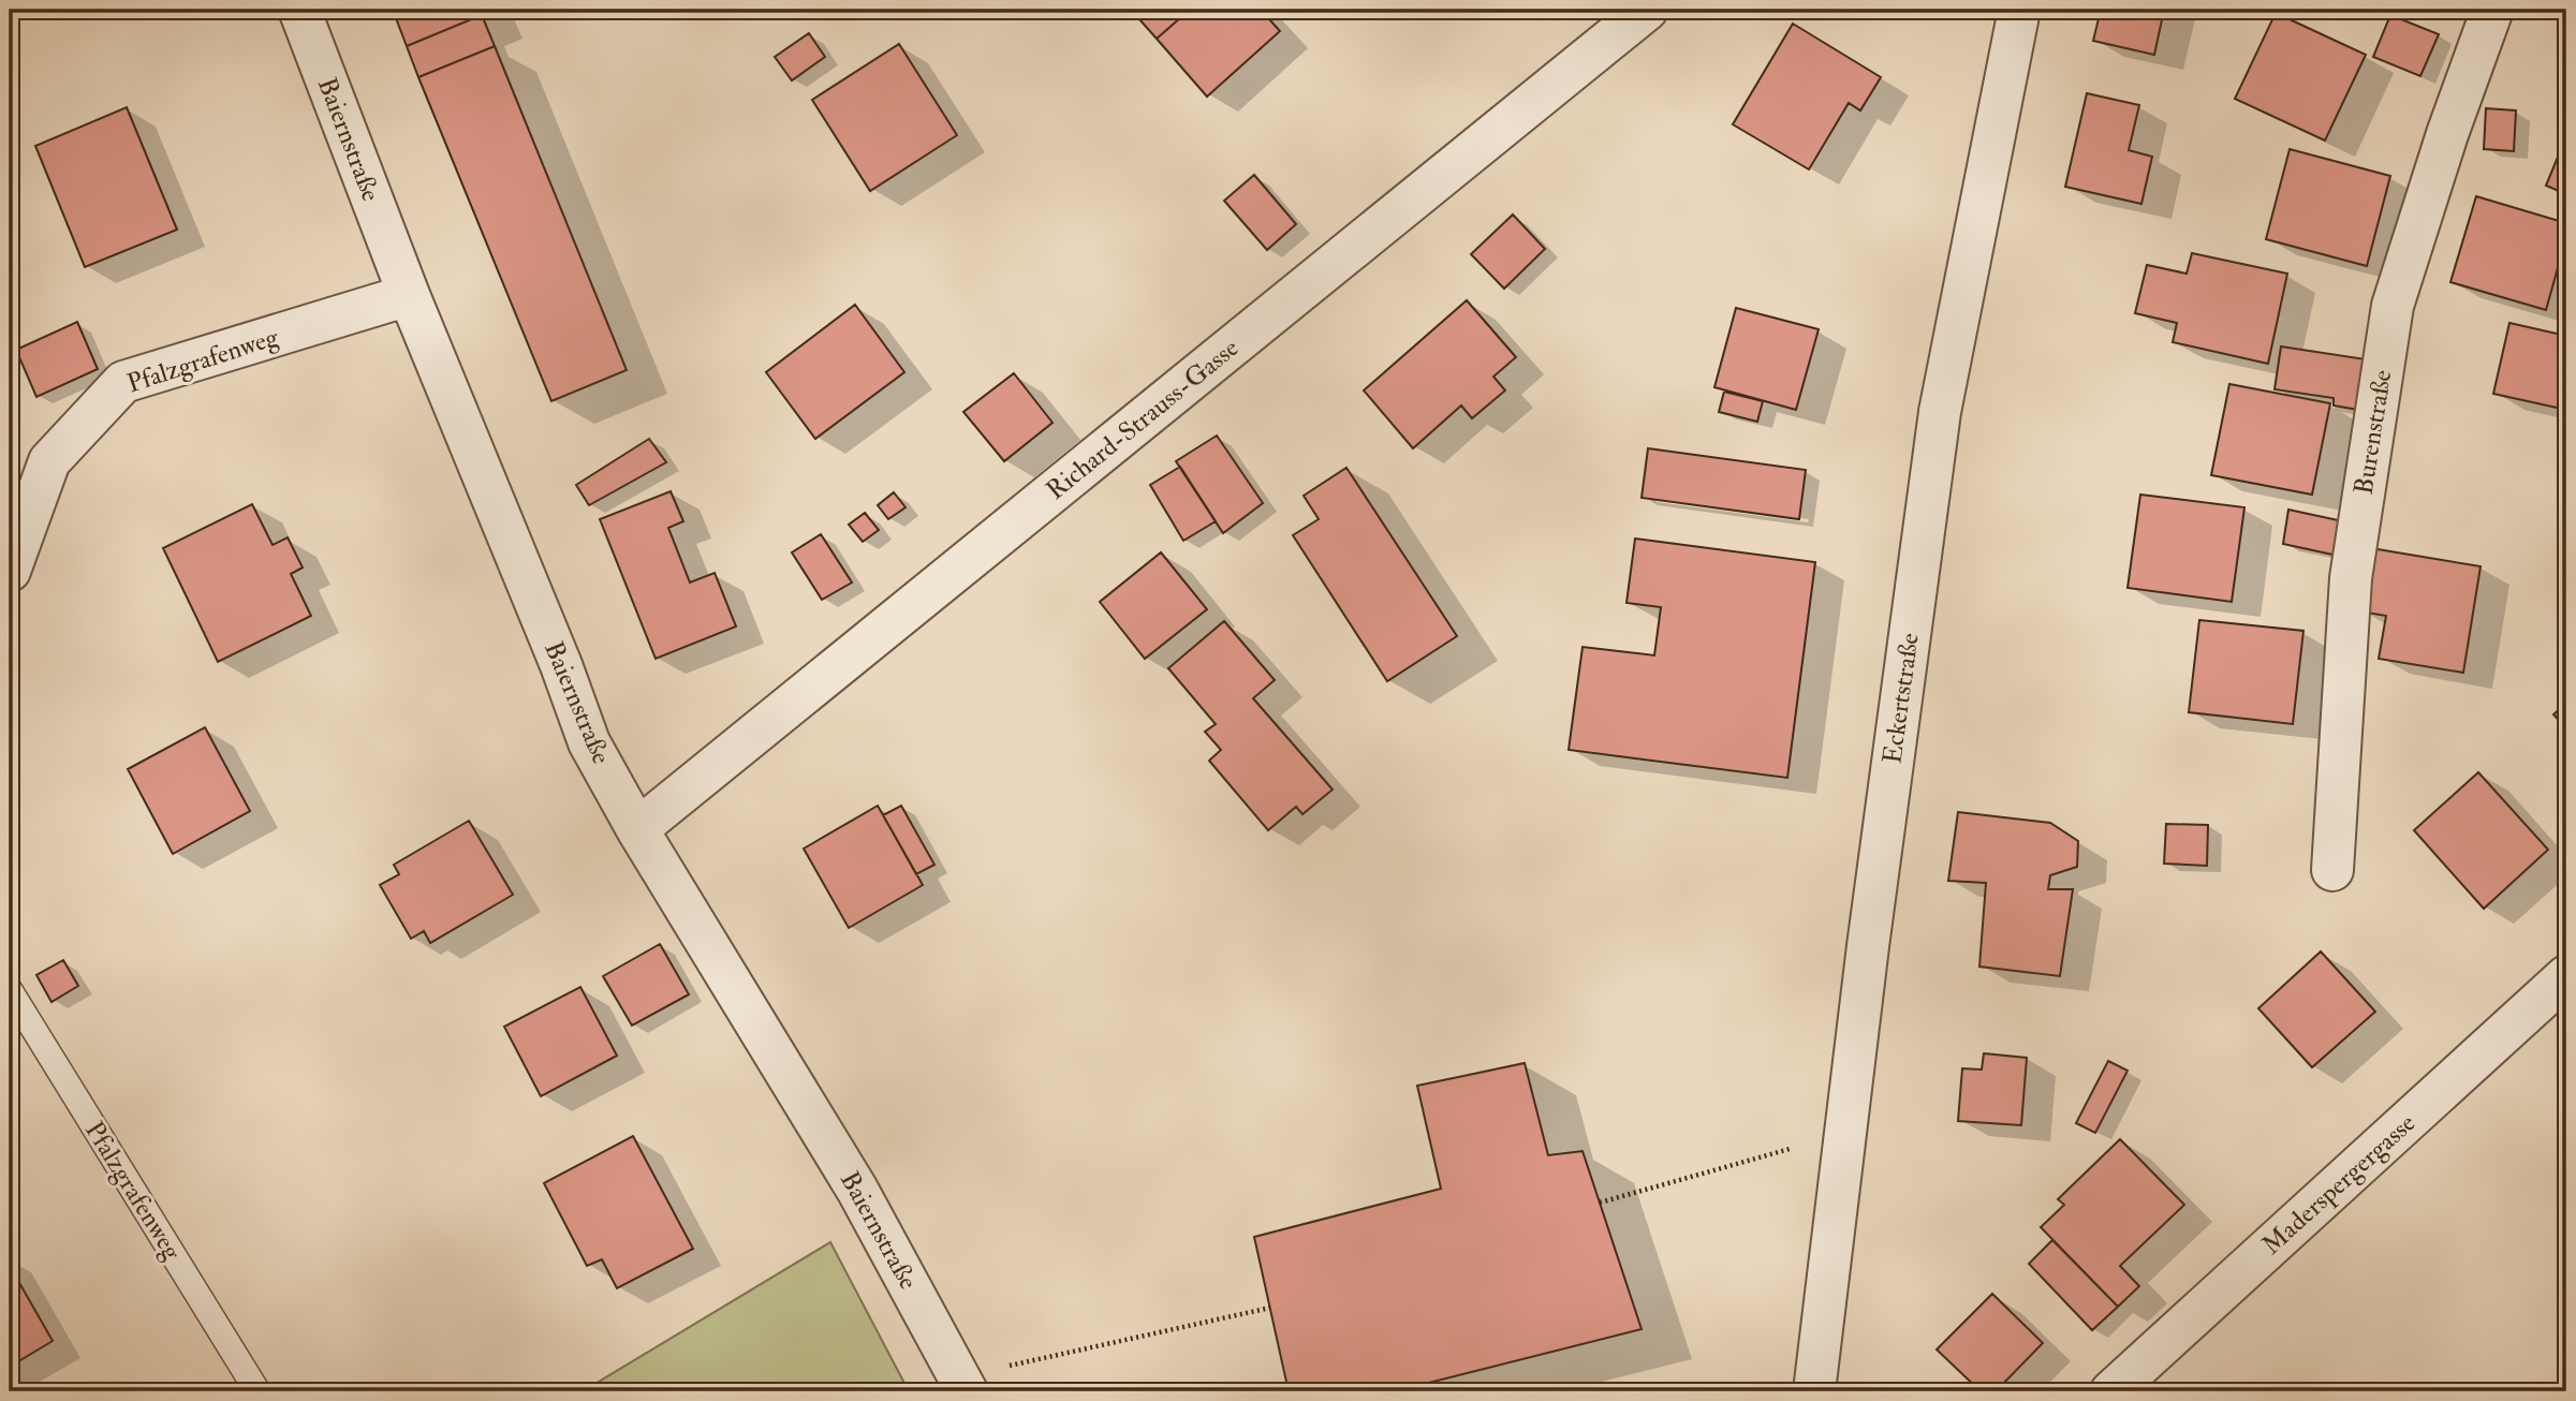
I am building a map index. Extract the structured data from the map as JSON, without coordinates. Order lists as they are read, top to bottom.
{
  "streets": {
    "street": [
      "Baiernstraße",
      "Pfalzgrafenweg",
      "Richard-Strauss-Gasse",
      "Burenstraße",
      "Eckertstraße",
      "Maderspergergasse"
    ]
  },
  "crossings": [
    ["Baiernstraße", "Pfalzgrafenweg"],
    ["Baiernstraße", "Richard-Strauss-Gasse"]
  ]
}
